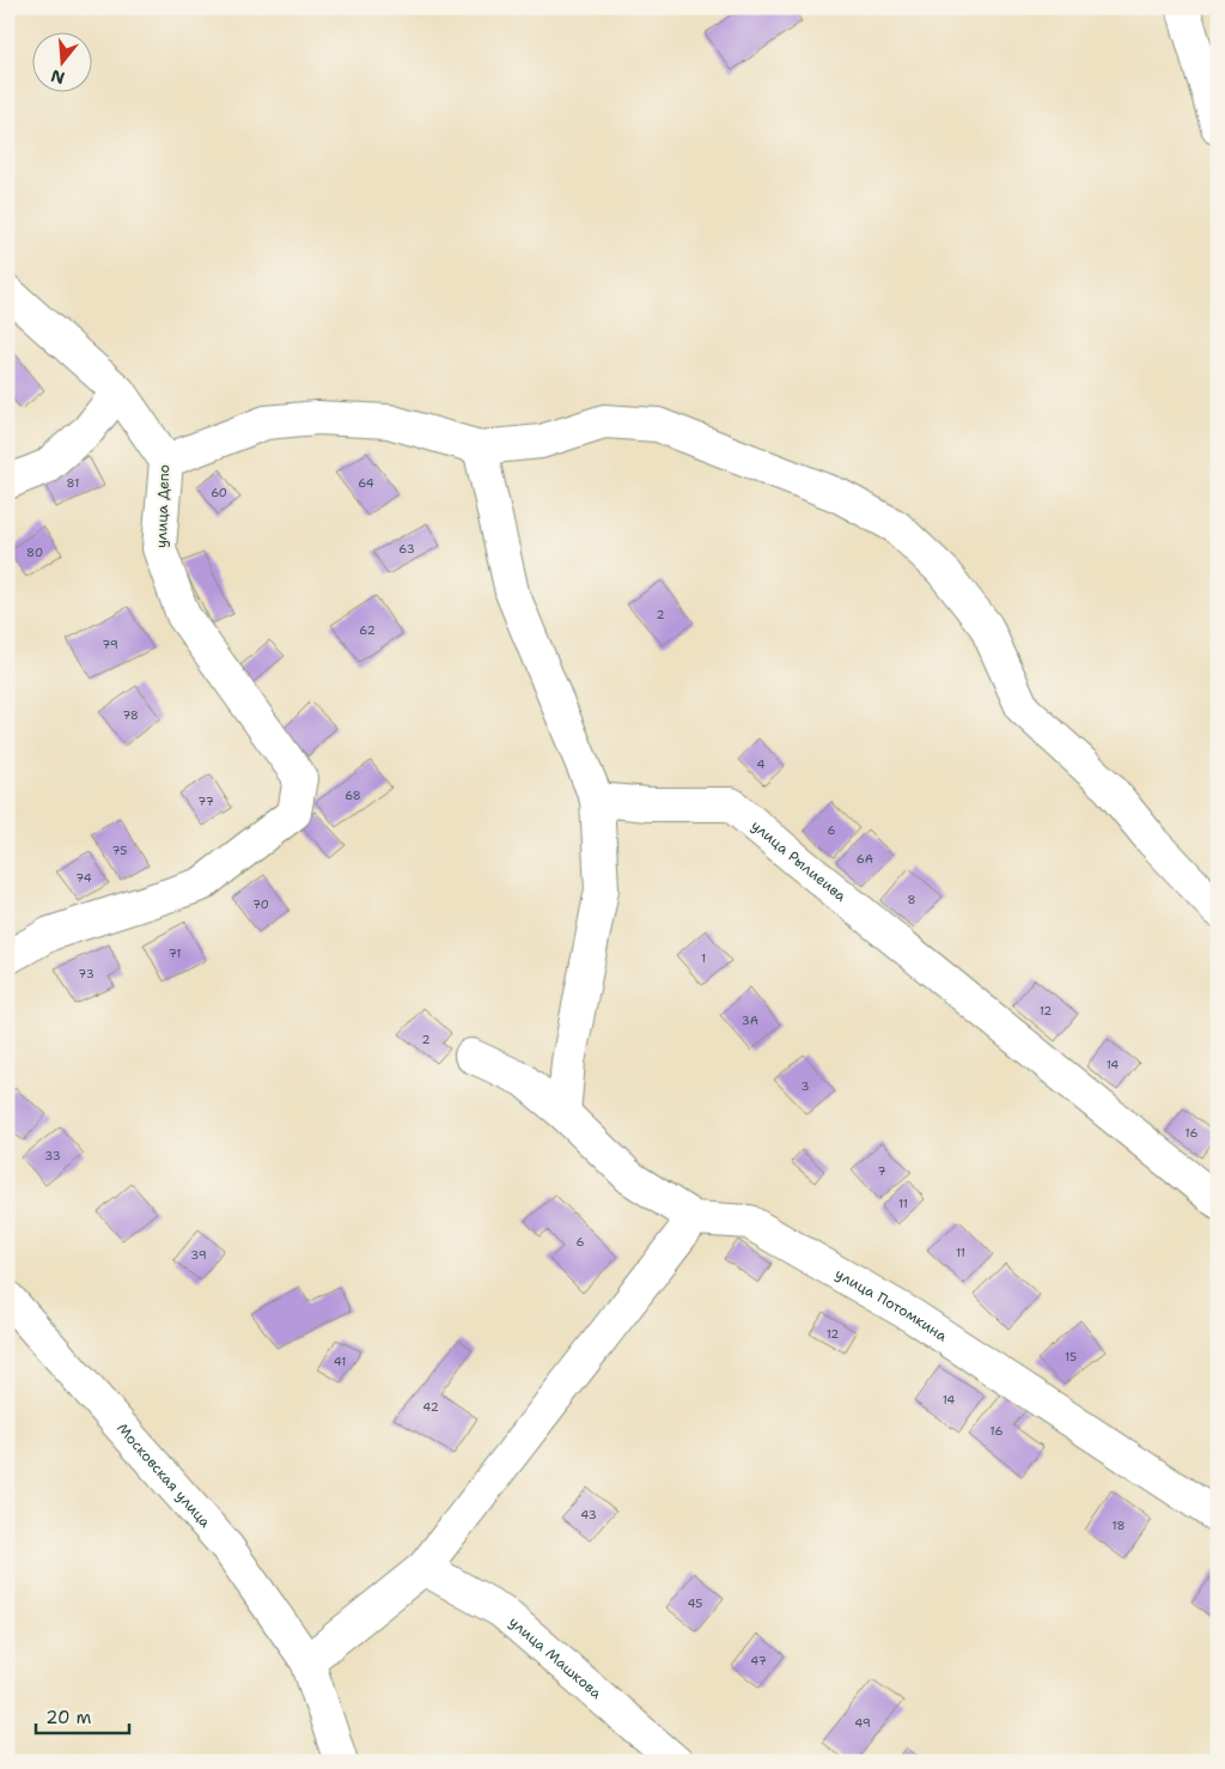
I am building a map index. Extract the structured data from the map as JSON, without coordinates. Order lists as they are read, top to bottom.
{
  "streets": {
    "street": [
      "улица Депо",
      "улица Рылиеива",
      "улица Потомкина",
      "Московская улица",
      "улица Машкова"
    ]
  },
  "house_numbers": [
    "81",
    "64",
    "60",
    "63",
    "80",
    "2",
    "62",
    "79",
    "78",
    "4",
    "68",
    "77",
    "6",
    "75",
    "6А",
    "74",
    "8",
    "70",
    "71",
    "1",
    "73",
    "12",
    "3А",
    "2",
    "14",
    "3",
    "16",
    "33",
    "7",
    "11",
    "6",
    "11",
    "39",
    "12",
    "15",
    "41",
    "14",
    "42",
    "16",
    "43",
    "18",
    "45",
    "47",
    "49"
  ],
  "scale_bar": "20 m",
  "north": "bottom"
}
